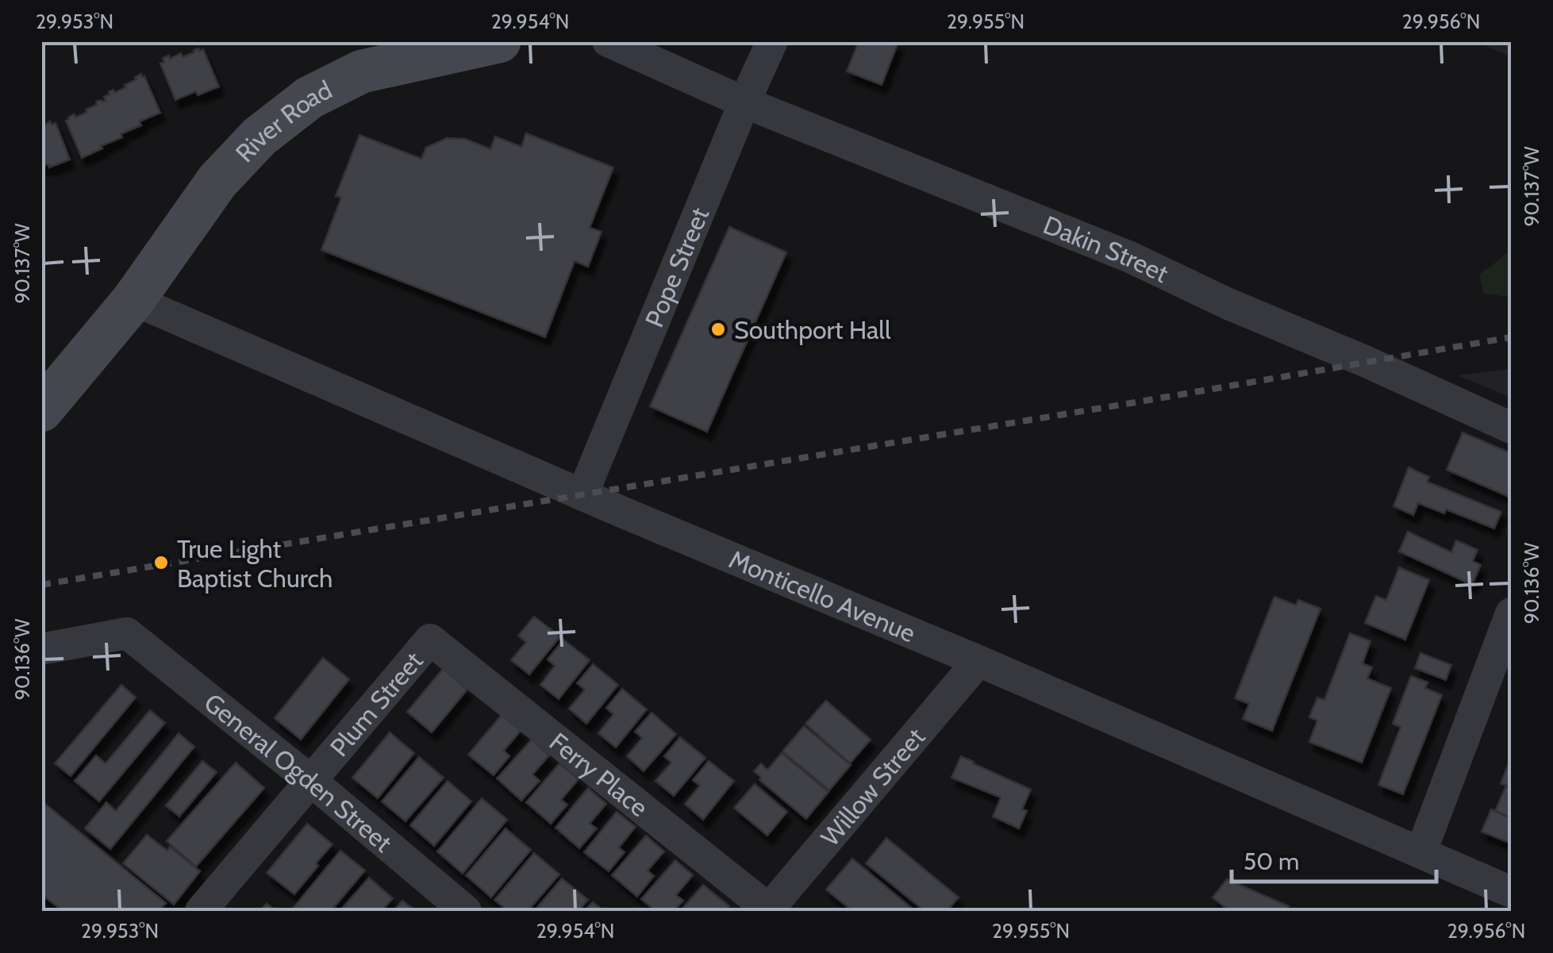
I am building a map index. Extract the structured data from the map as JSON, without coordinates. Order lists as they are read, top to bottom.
{
  "streets": {
    "main road": ["River Road"],
    "street": [
      "Dakin Street",
      "Pope Street",
      "Monticello Avenue",
      "Plum Street",
      "General Ogden Street",
      "Ferry Place",
      "Willow Street"
    ]
  },
  "crossings": [
    ["River Road", "Monticello Avenue"],
    ["Dakin Street", "Pope Street"],
    ["Pope Street", "Monticello Avenue"],
    ["Monticello Avenue", "Willow Street"],
    ["Plum Street", "General Ogden Street"],
    ["Plum Street", "Ferry Place"],
    ["Ferry Place", "Willow Street"]
  ],
  "places": ["Southport Hall", "True Light Baptist Church"],
  "scale_bar": "50 m",
  "coordinates": [
    "29.953°N",
    "29.954°N",
    "29.955°N",
    "29.956°N",
    "90.137°W",
    "90.136°W"
  ]
}
